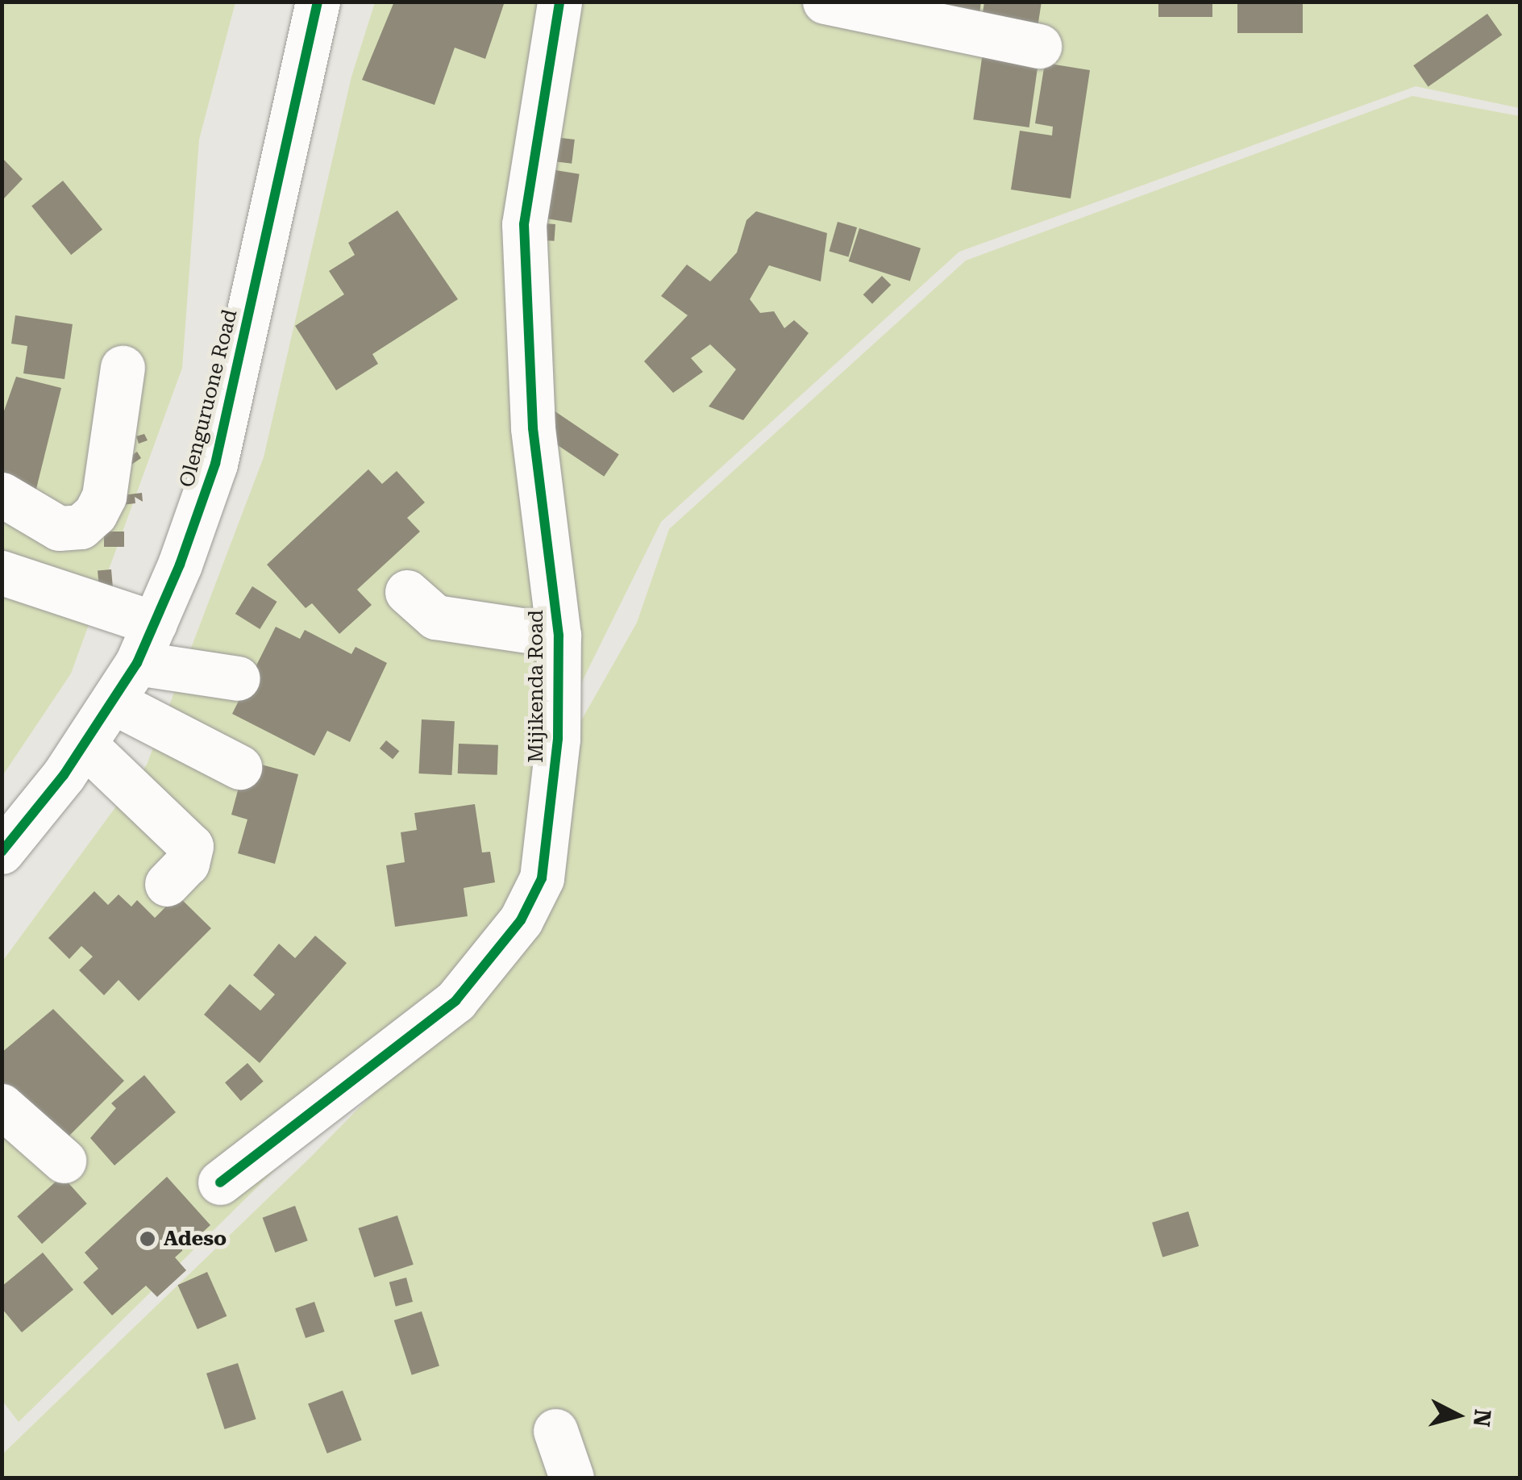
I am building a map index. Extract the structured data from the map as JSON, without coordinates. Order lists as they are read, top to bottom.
{
  "streets": {
    "street": ["Olenguruone Road", "Mijikenda Road"]
  },
  "places": ["Adeso"],
  "north": "right"
}
